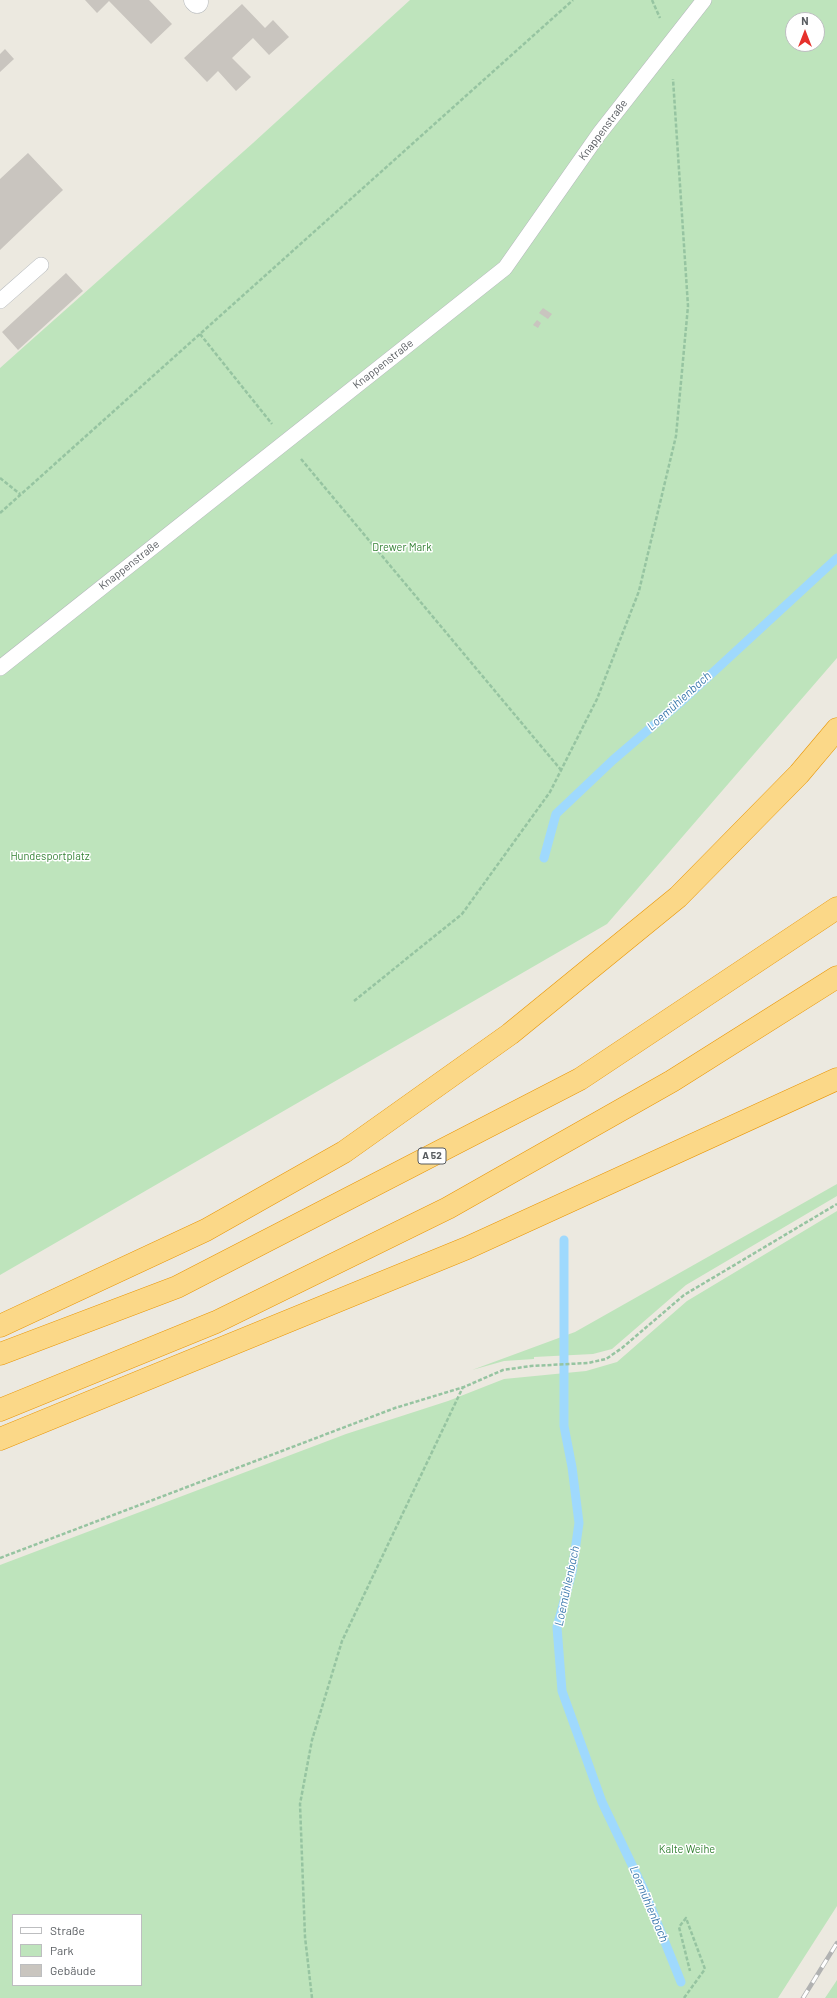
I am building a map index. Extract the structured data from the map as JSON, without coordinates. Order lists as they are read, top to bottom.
{
  "streets": {
    "highway": ["A 52"],
    "lane": ["Knappenstraße"]
  },
  "water": ["Loemühlenbach"],
  "parks": ["Drewer Mark", "Hundesportplatz", "Kalte Weihe"],
  "legend": ["Straße", "Park", "Gebäude"],
  "north": "top"
}
